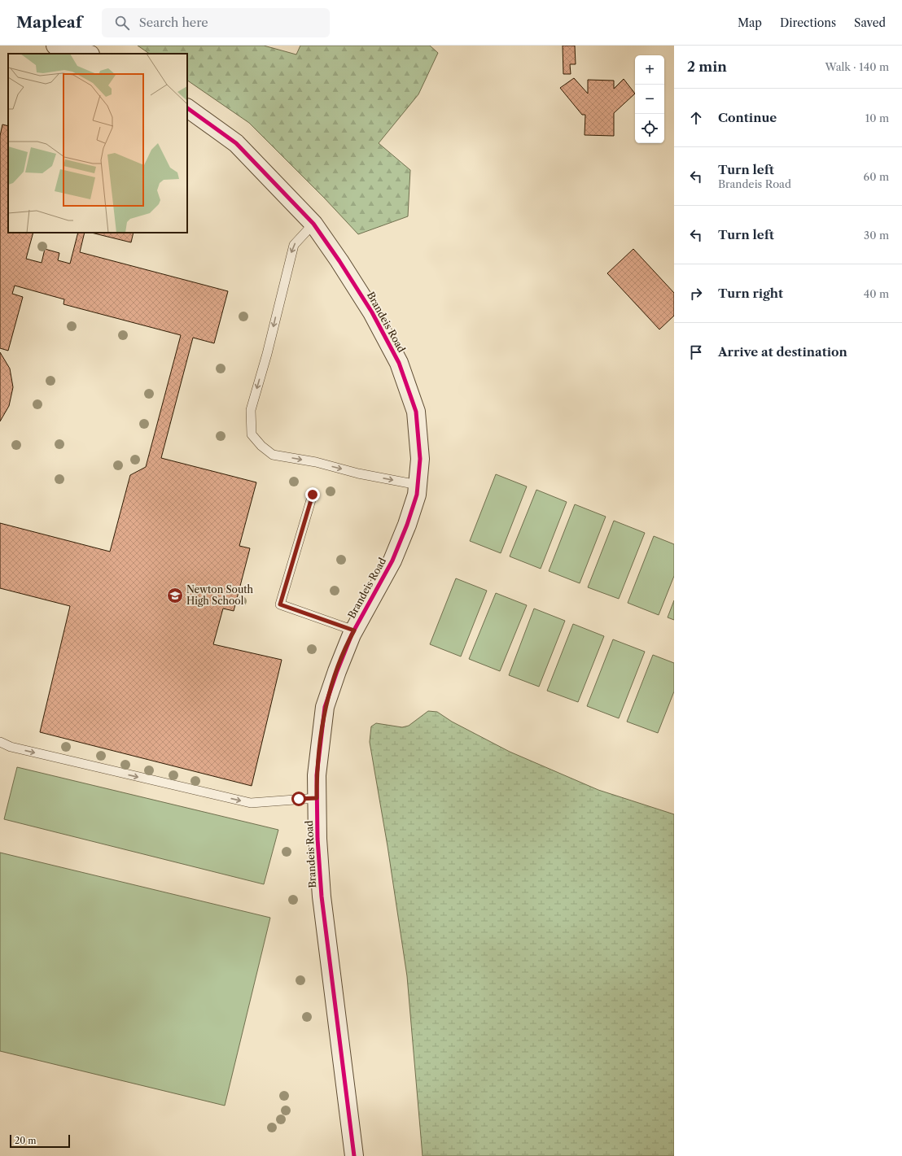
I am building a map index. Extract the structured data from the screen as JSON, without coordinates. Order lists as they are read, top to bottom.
{
  "streets": {
    "street": ["Brandeis Road"]
  },
  "places": {
    "school or university": ["Newton South High School"]
  },
  "scale_bar": "20 m",
  "page": {
    "header": "Mapleaf",
    "search": "Search here",
    "nav": ["Map", "Directions", "Saved"],
    "heading": ["2 min", "Walk · 140 m"],
    "map_buttons": ["+", "−"],
    "list": [
      ["Continue", "10 m"],
      ["Turn left", "Brandeis Road", "60 m"],
      ["Turn left", "30 m"],
      ["Turn right", "40 m"],
      "Arrive at destination"
    ],
    "scale": "20 m"
  }
}
